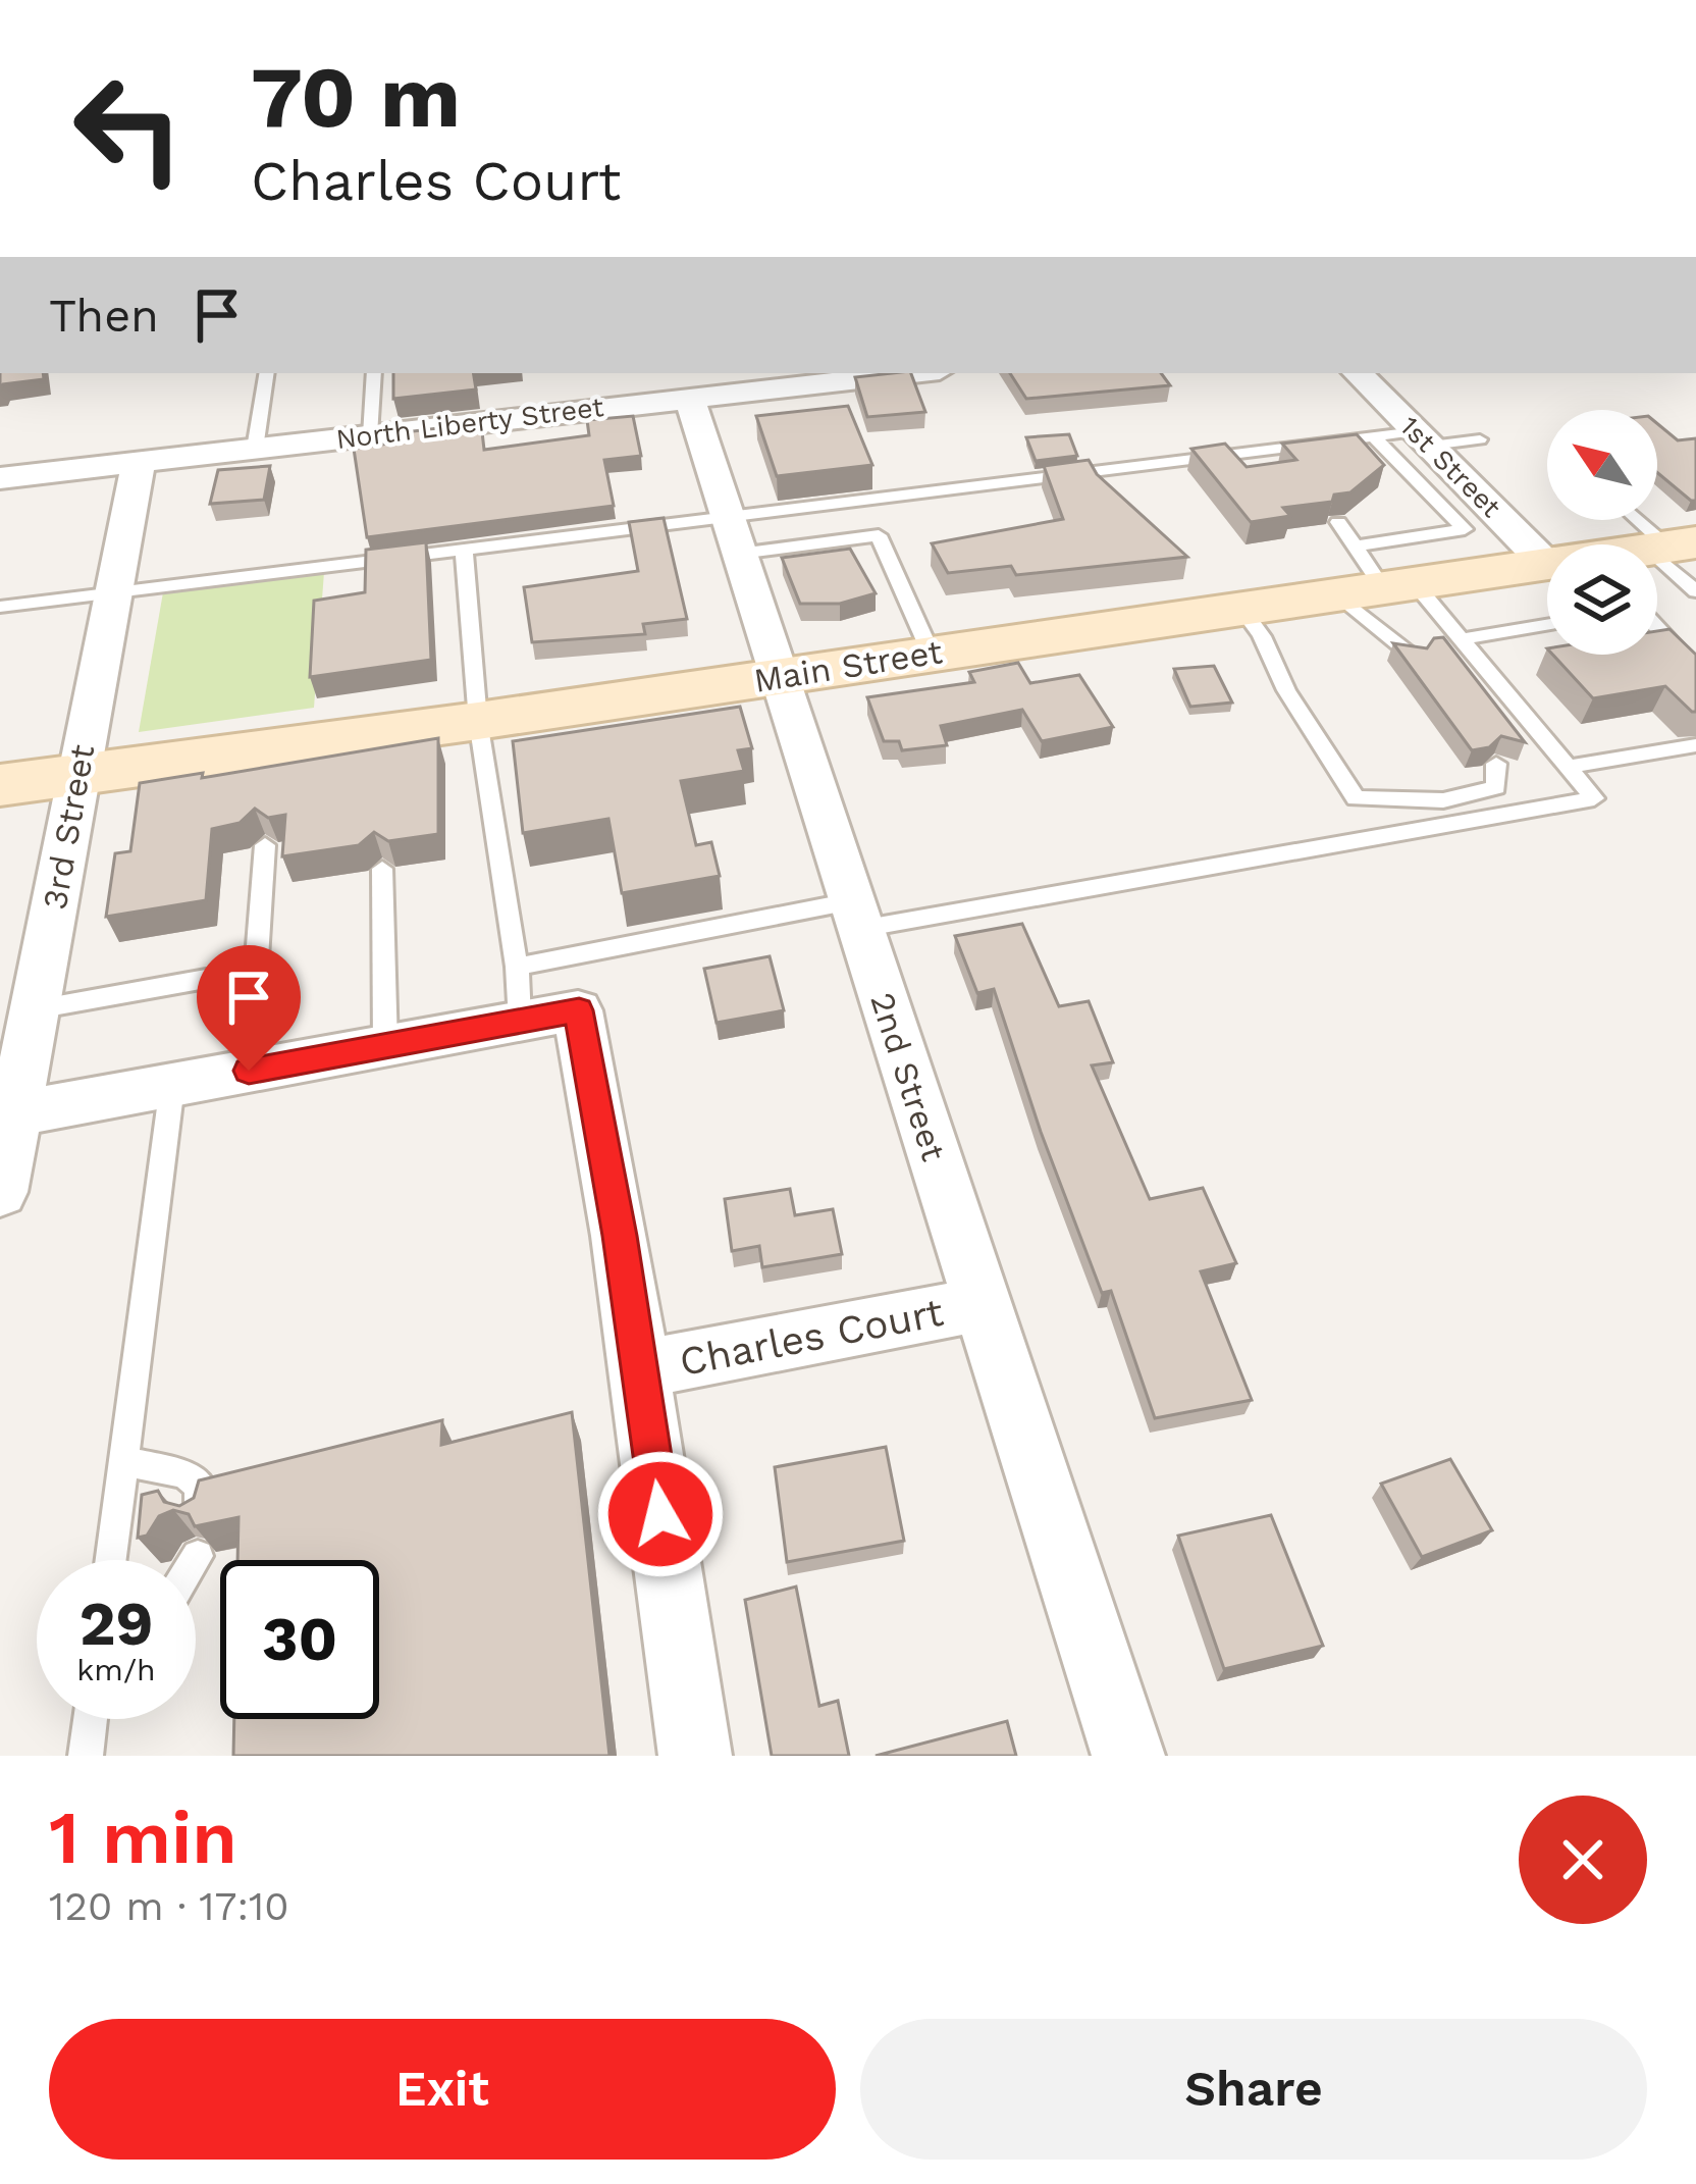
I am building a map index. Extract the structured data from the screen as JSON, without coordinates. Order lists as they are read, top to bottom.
{
  "streets": {
    "main road": ["Main Street"],
    "street": [
      "North Liberty Street",
      "1st Street",
      "3rd Street",
      "2nd Street",
      "Charles Court"
    ]
  },
  "crossings": [
    ["North Liberty Street", "3rd Street"],
    ["North Liberty Street", "2nd Street"],
    ["Main Street", "3rd Street"],
    ["Main Street", "2nd Street"],
    ["3rd Street", "Charles Court"],
    ["2nd Street", "Charles Court"]
  ],
  "north": "top left",
  "page": {
    "turn": ["70 m", "Charles Court"],
    "then": "Then",
    "speed": "29 km/h",
    "limit": "30",
    "heading": ["1 min", "120 m · 17:10"],
    "buttons": ["Exit", "Share"]
  }
}
